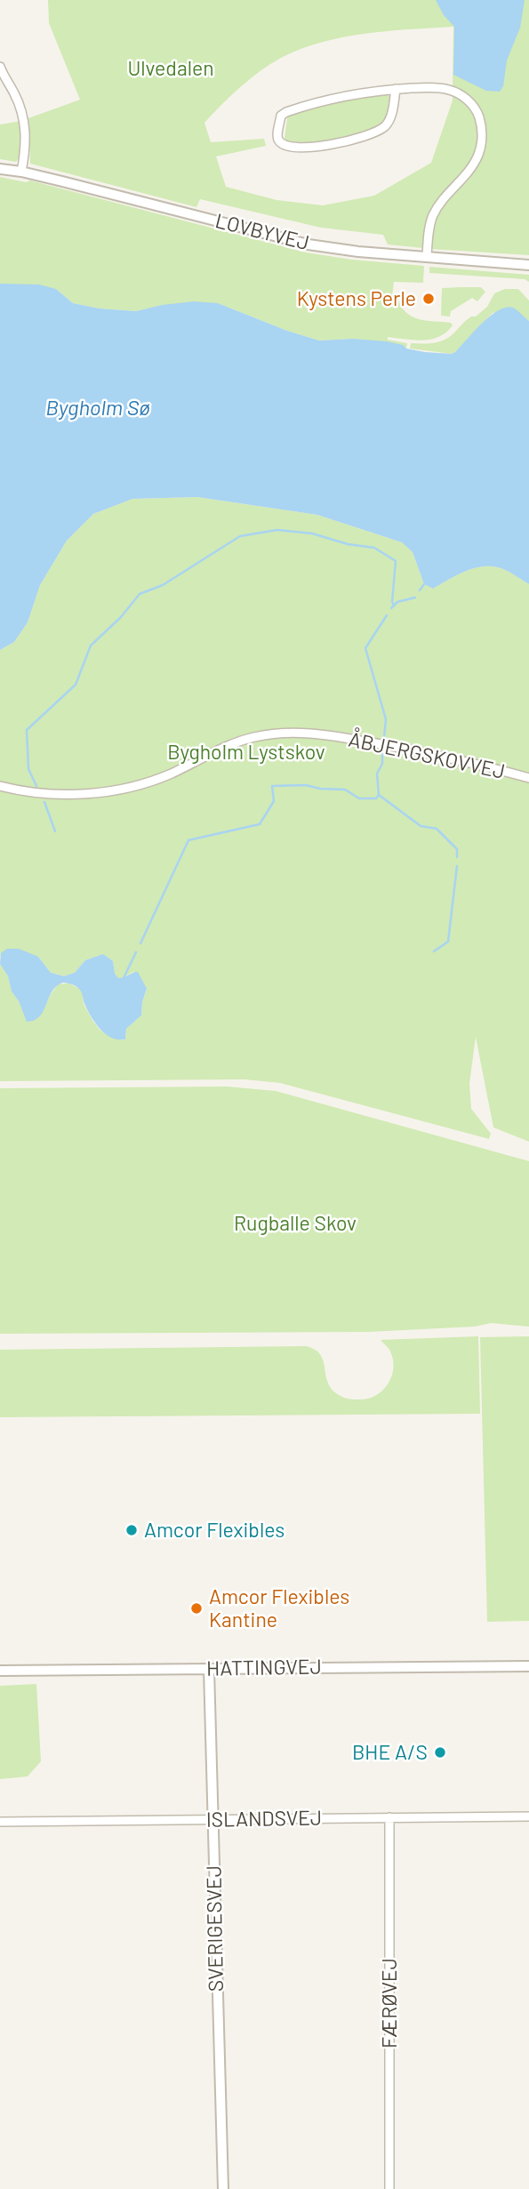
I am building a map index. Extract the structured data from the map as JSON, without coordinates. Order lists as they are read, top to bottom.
{
  "streets": {
    "street": [
      "LOVBYVEJ",
      "ÅBJERGSKOVVEJ",
      "HATTINGVEJ",
      "ISLANDSVEJ",
      "SVERIGESVEJ",
      "FÆRØVEJ"
    ]
  },
  "crossings": [
    ["HATTINGVEJ", "SVERIGESVEJ"],
    ["ISLANDSVEJ", "SVERIGESVEJ"],
    ["ISLANDSVEJ", "FÆRØVEJ"]
  ],
  "water": ["Bygholm Sø"],
  "parks": ["Ulvedalen", "Bygholm Lystskov", "Rugballe Skov"],
  "places": [
    "Kystens Perle",
    "Amcor Flexibles",
    "Amcor Flexibles Kantine",
    "BHE A/S"
  ]
}
